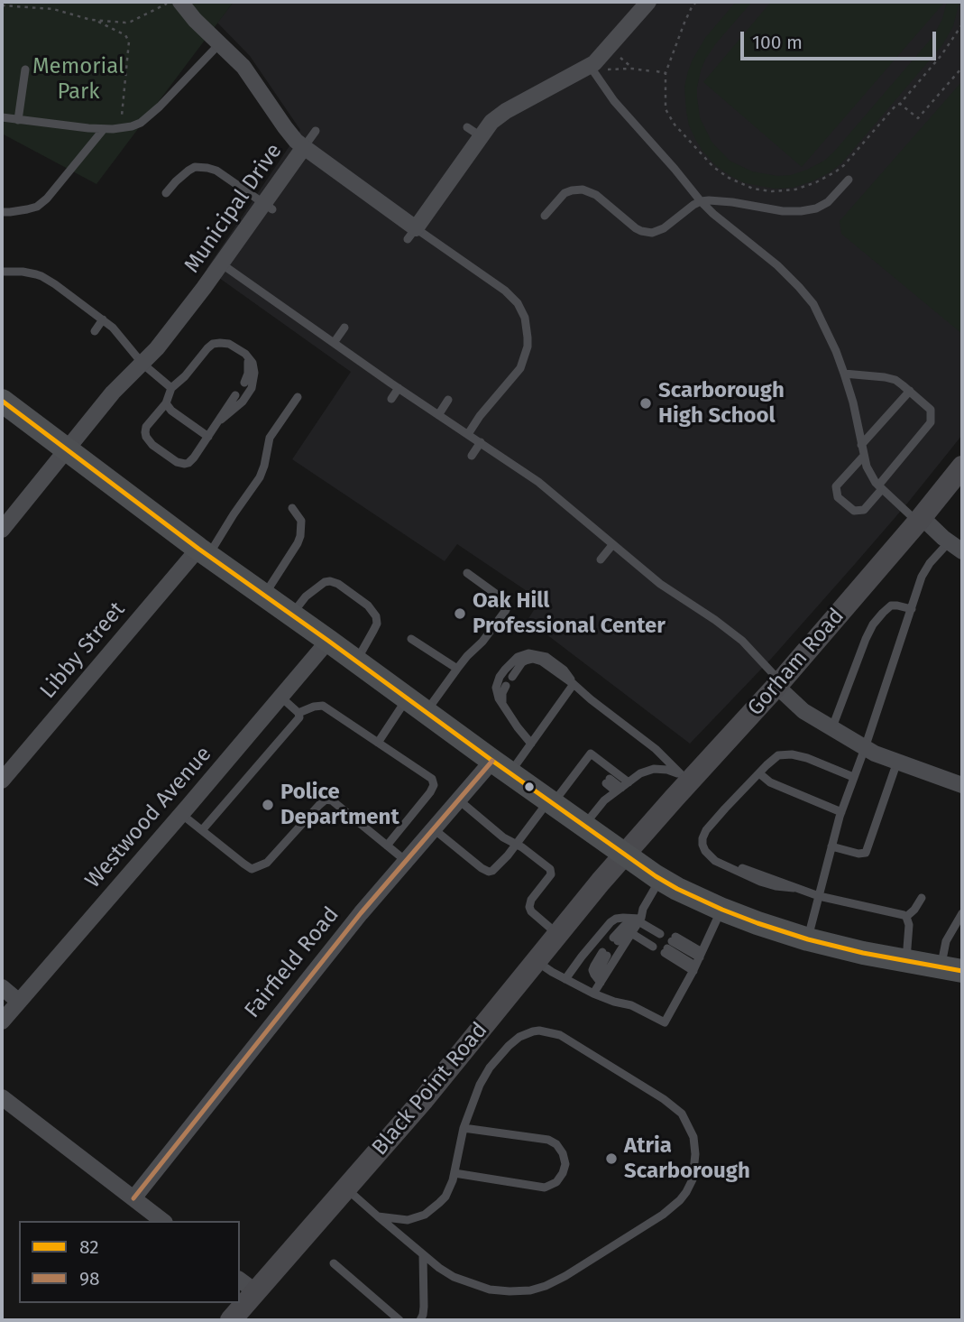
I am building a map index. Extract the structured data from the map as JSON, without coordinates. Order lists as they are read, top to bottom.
{
  "streets": {
    "main road": ["Gorham Road", "Black Point Road"],
    "street": [
      "Municipal Drive",
      "Libby Street",
      "Westwood Avenue",
      "Fairfield Road"
    ]
  },
  "crossings": [
    ["Gorham Road", "Black Point Road"]
  ],
  "parks": ["Memorial Park"],
  "places": [
    "Scarborough High School",
    "Oak Hill Professional Center",
    "Police Department",
    "Atria Scarborough"
  ],
  "lines": ["transit line 82", "transit line 98"],
  "legend": ["82", "98"],
  "scale_bar": "100 m"
}
